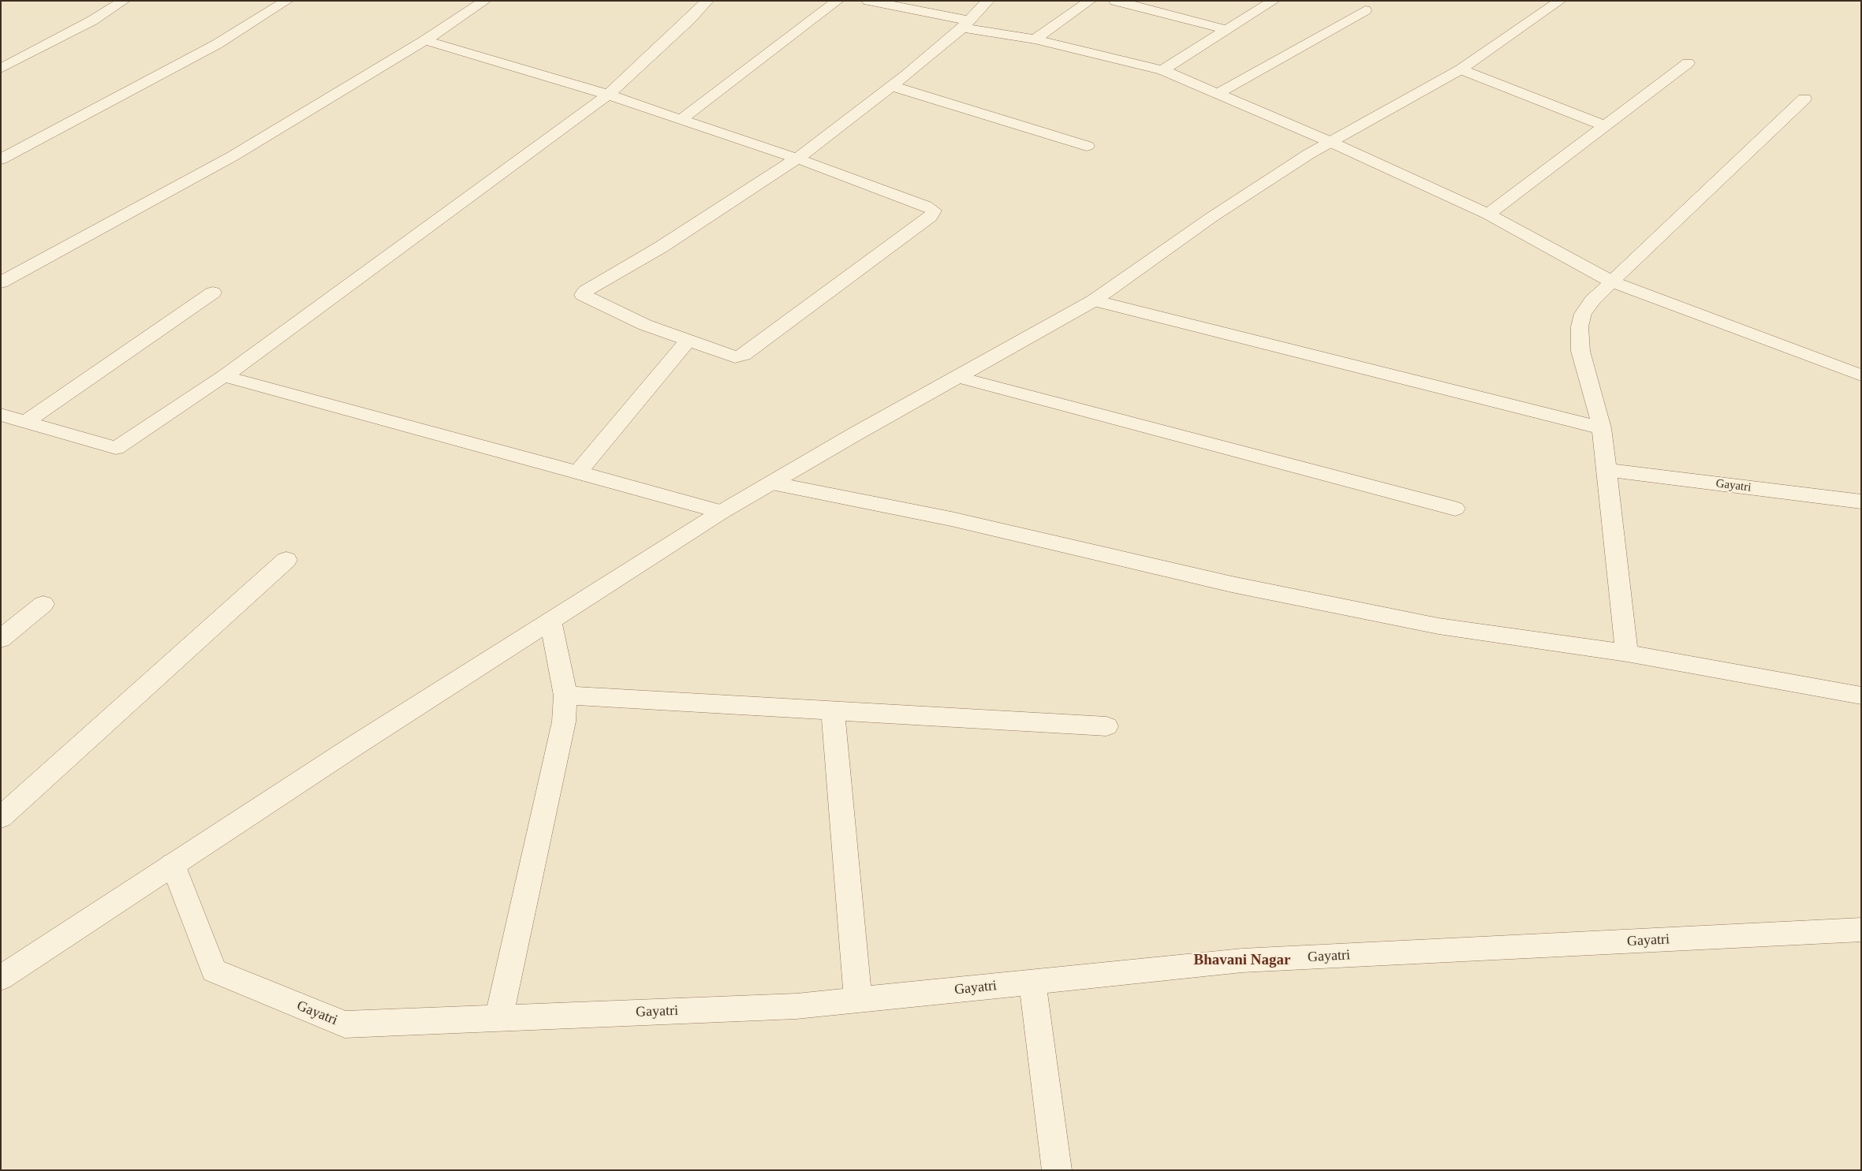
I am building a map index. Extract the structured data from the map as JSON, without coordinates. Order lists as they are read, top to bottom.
{
  "streets": {
    "street": ["Gayatri"]
  },
  "districts": ["Bhavani Nagar"]
}
